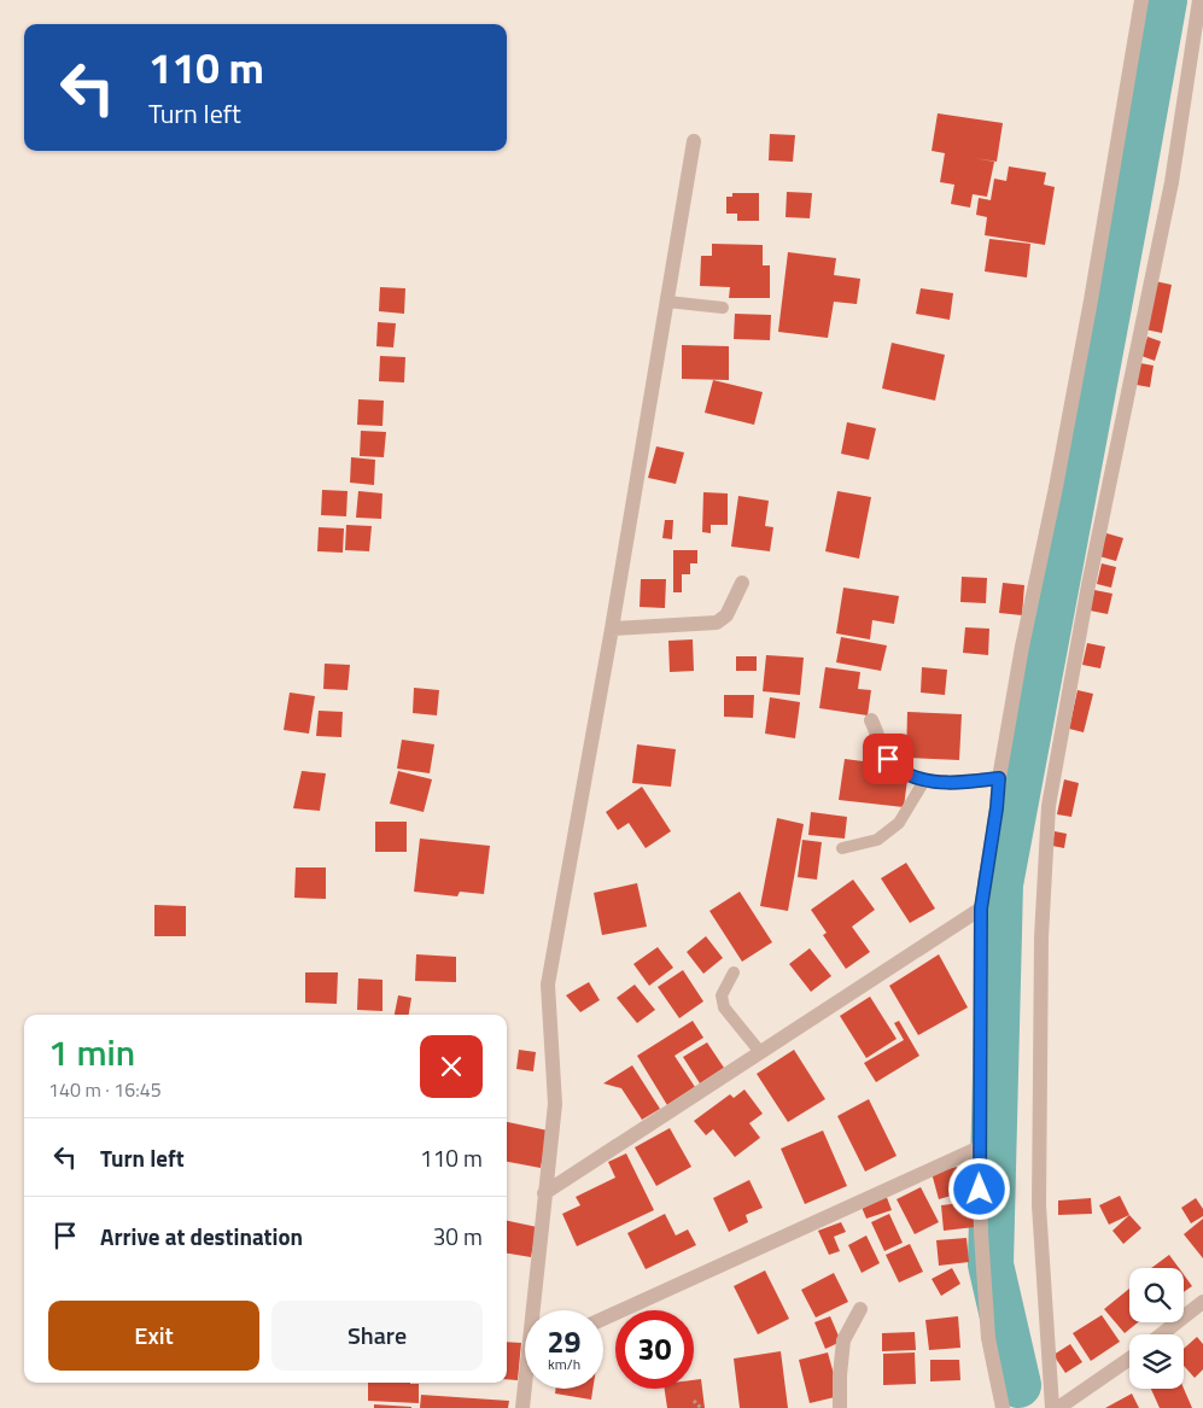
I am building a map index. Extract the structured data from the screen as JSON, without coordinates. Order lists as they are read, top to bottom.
{
  "page": {
    "turn": ["110 m", "Turn left"],
    "heading": ["1 min", "140 m · 16:45"],
    "list": [
      {
        "name": "Turn left",
        "value": "110 m"
      },
      {
        "name": "Arrive at destination",
        "value": "30 m"
      }
    ],
    "buttons": ["Exit", "Share"],
    "speed": "29 km/h",
    "limit": "30"
  }
}
